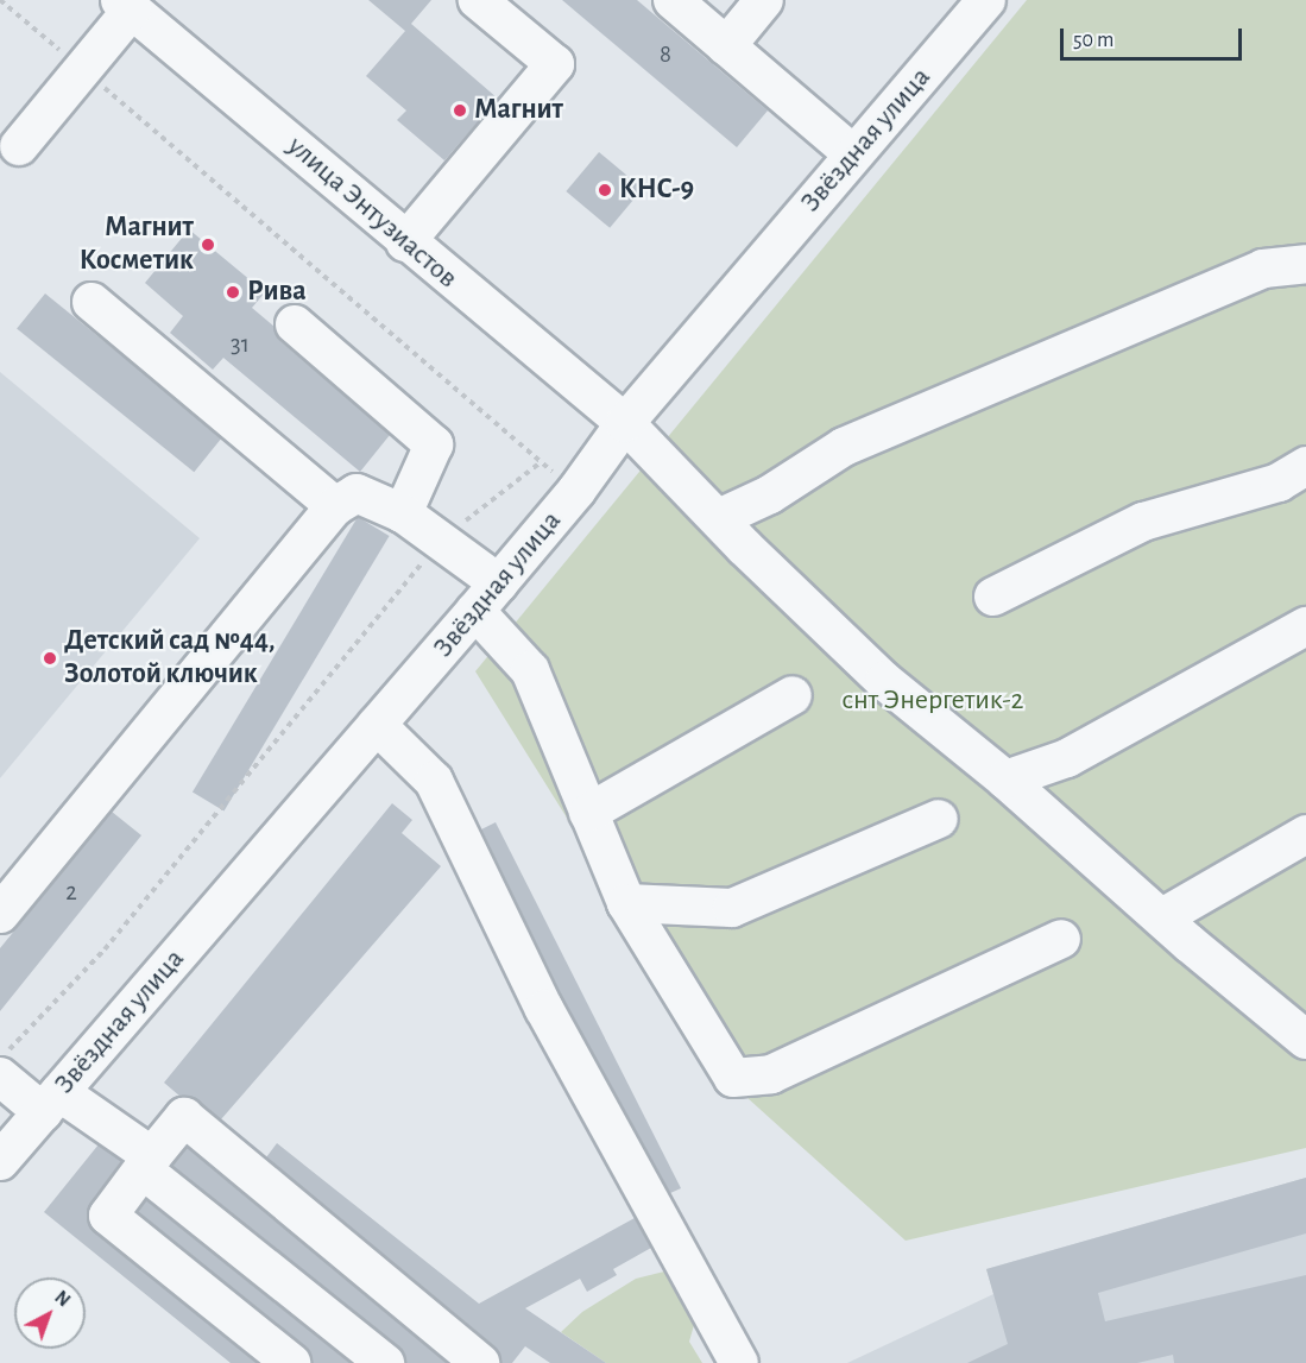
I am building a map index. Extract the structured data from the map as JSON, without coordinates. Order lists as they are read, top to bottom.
{
  "streets": {
    "street": ["Звёздная улица", "улица Энтузиастов"]
  },
  "crossings": [
    ["Звёздная улица", "улица Энтузиастов"]
  ],
  "parks": ["снт Энергетик-2"],
  "places": [
    "Магнит",
    "КНС-9",
    "Магнит Косметик",
    "Рива",
    "Детский сад №44, Золотой ключик"
  ],
  "house_numbers": ["8", "31", "2"],
  "scale_bar": "50 m",
  "north": "top right"
}
